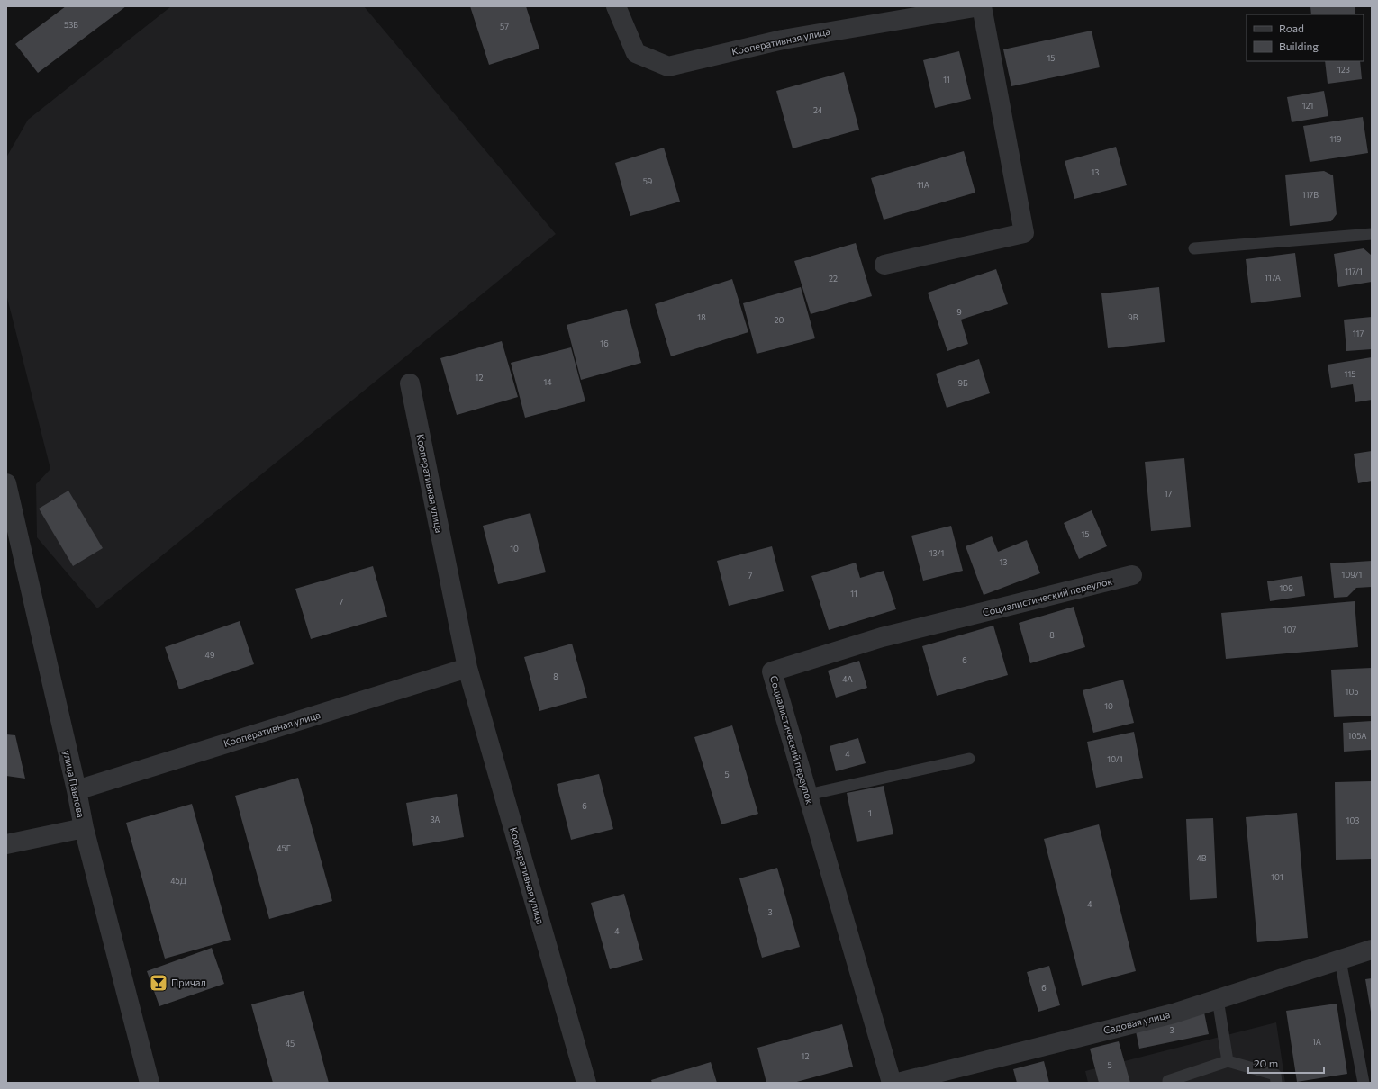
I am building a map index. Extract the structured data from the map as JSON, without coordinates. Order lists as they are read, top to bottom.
{
  "streets": {
    "street": [
      "Кооперативная улица",
      "Социалистический переулок",
      "улица Павлова",
      "Садовая улица"
    ]
  },
  "crossings": [
    ["Кооперативная улица", "улица Павлова"]
  ],
  "places": {
    "bar": ["Причал"]
  },
  "house_numbers": [
    "53Б",
    "57",
    "15",
    "123",
    "11",
    "121",
    "24",
    "119",
    "13",
    "59",
    "11А",
    "117В",
    "117/1",
    "117А",
    "22",
    "9",
    "18",
    "9В",
    "20",
    "117",
    "16",
    "115",
    "12",
    "14",
    "9Б",
    "17",
    "15",
    "10",
    "13/1",
    "13",
    "109/1",
    "7",
    "109",
    "11",
    "7",
    "107",
    "8",
    "49",
    "6",
    "8",
    "4А",
    "105",
    "10",
    "105А",
    "4",
    "10/1",
    "5",
    "6",
    "1",
    "3А",
    "103",
    "45Г",
    "4В",
    "101",
    "45Д",
    "4",
    "3",
    "4",
    "6",
    "3",
    "1А",
    "45",
    "12",
    "5"
  ],
  "legend": ["Road", "Building"],
  "scale_bar": "20 m"
}
